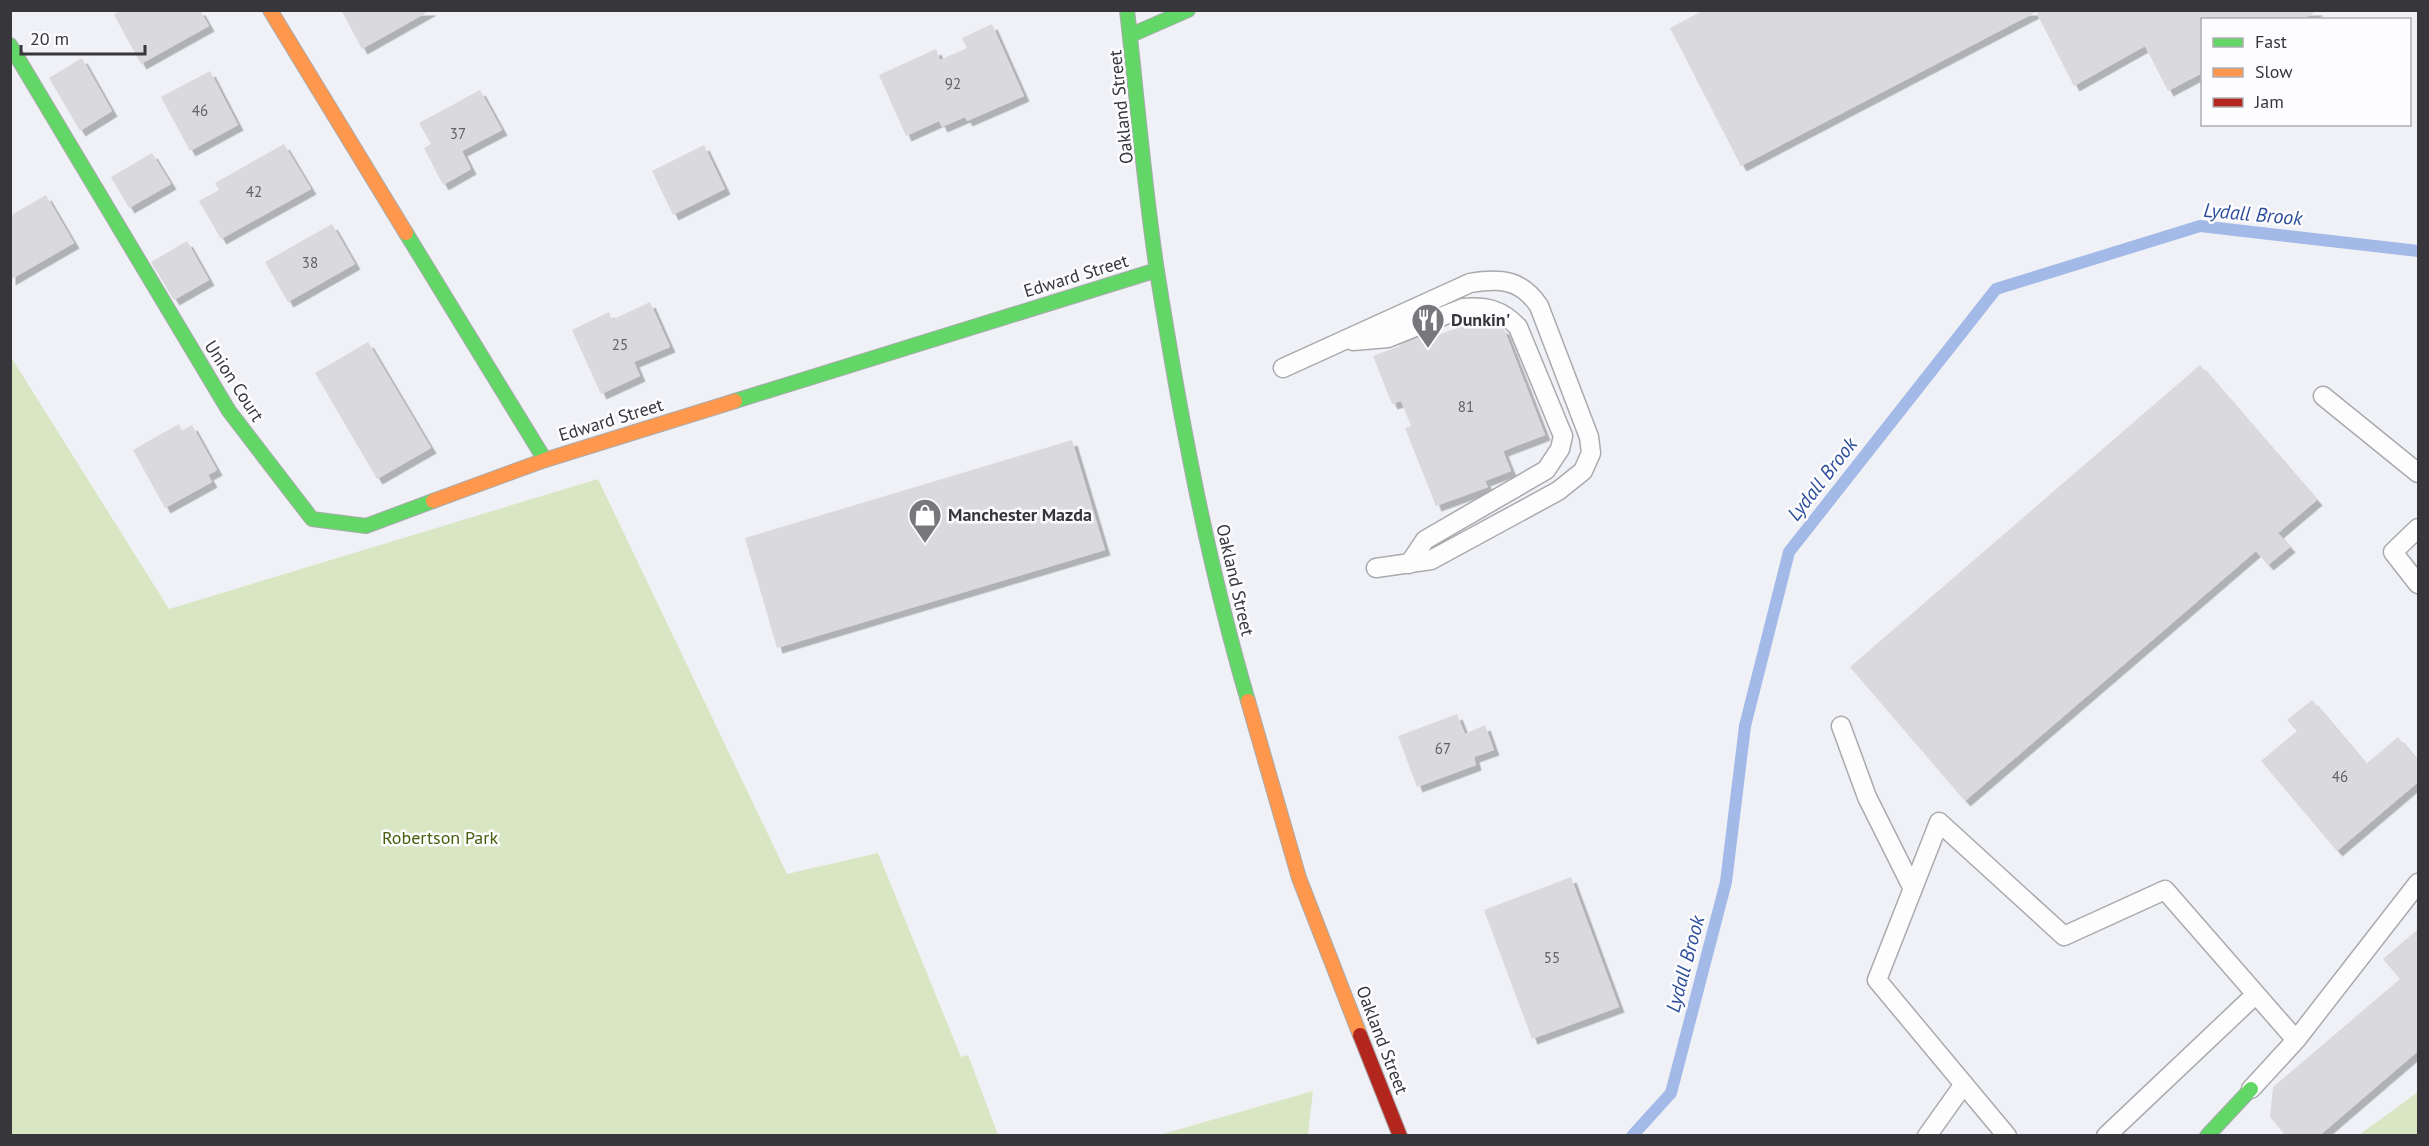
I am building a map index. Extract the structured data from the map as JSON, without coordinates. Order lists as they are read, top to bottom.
{
  "streets": {
    "street": ["Oakland Street", "Edward Street", "Union Court"]
  },
  "crossings": [
    ["Oakland Street", "Edward Street"],
    ["Edward Street", "Union Court"]
  ],
  "water": ["Lydall Brook"],
  "parks": ["Robertson Park"],
  "places": {
    "restaurant": ["Dunkin'"],
    "shop": ["Manchester Mazda"]
  },
  "house_numbers": [
    "92",
    "46",
    "37",
    "42",
    "38",
    "25",
    "81",
    "67",
    "46",
    "55"
  ],
  "legend": ["Fast", "Slow", "Jam"],
  "scale_bar": "20 m"
}
